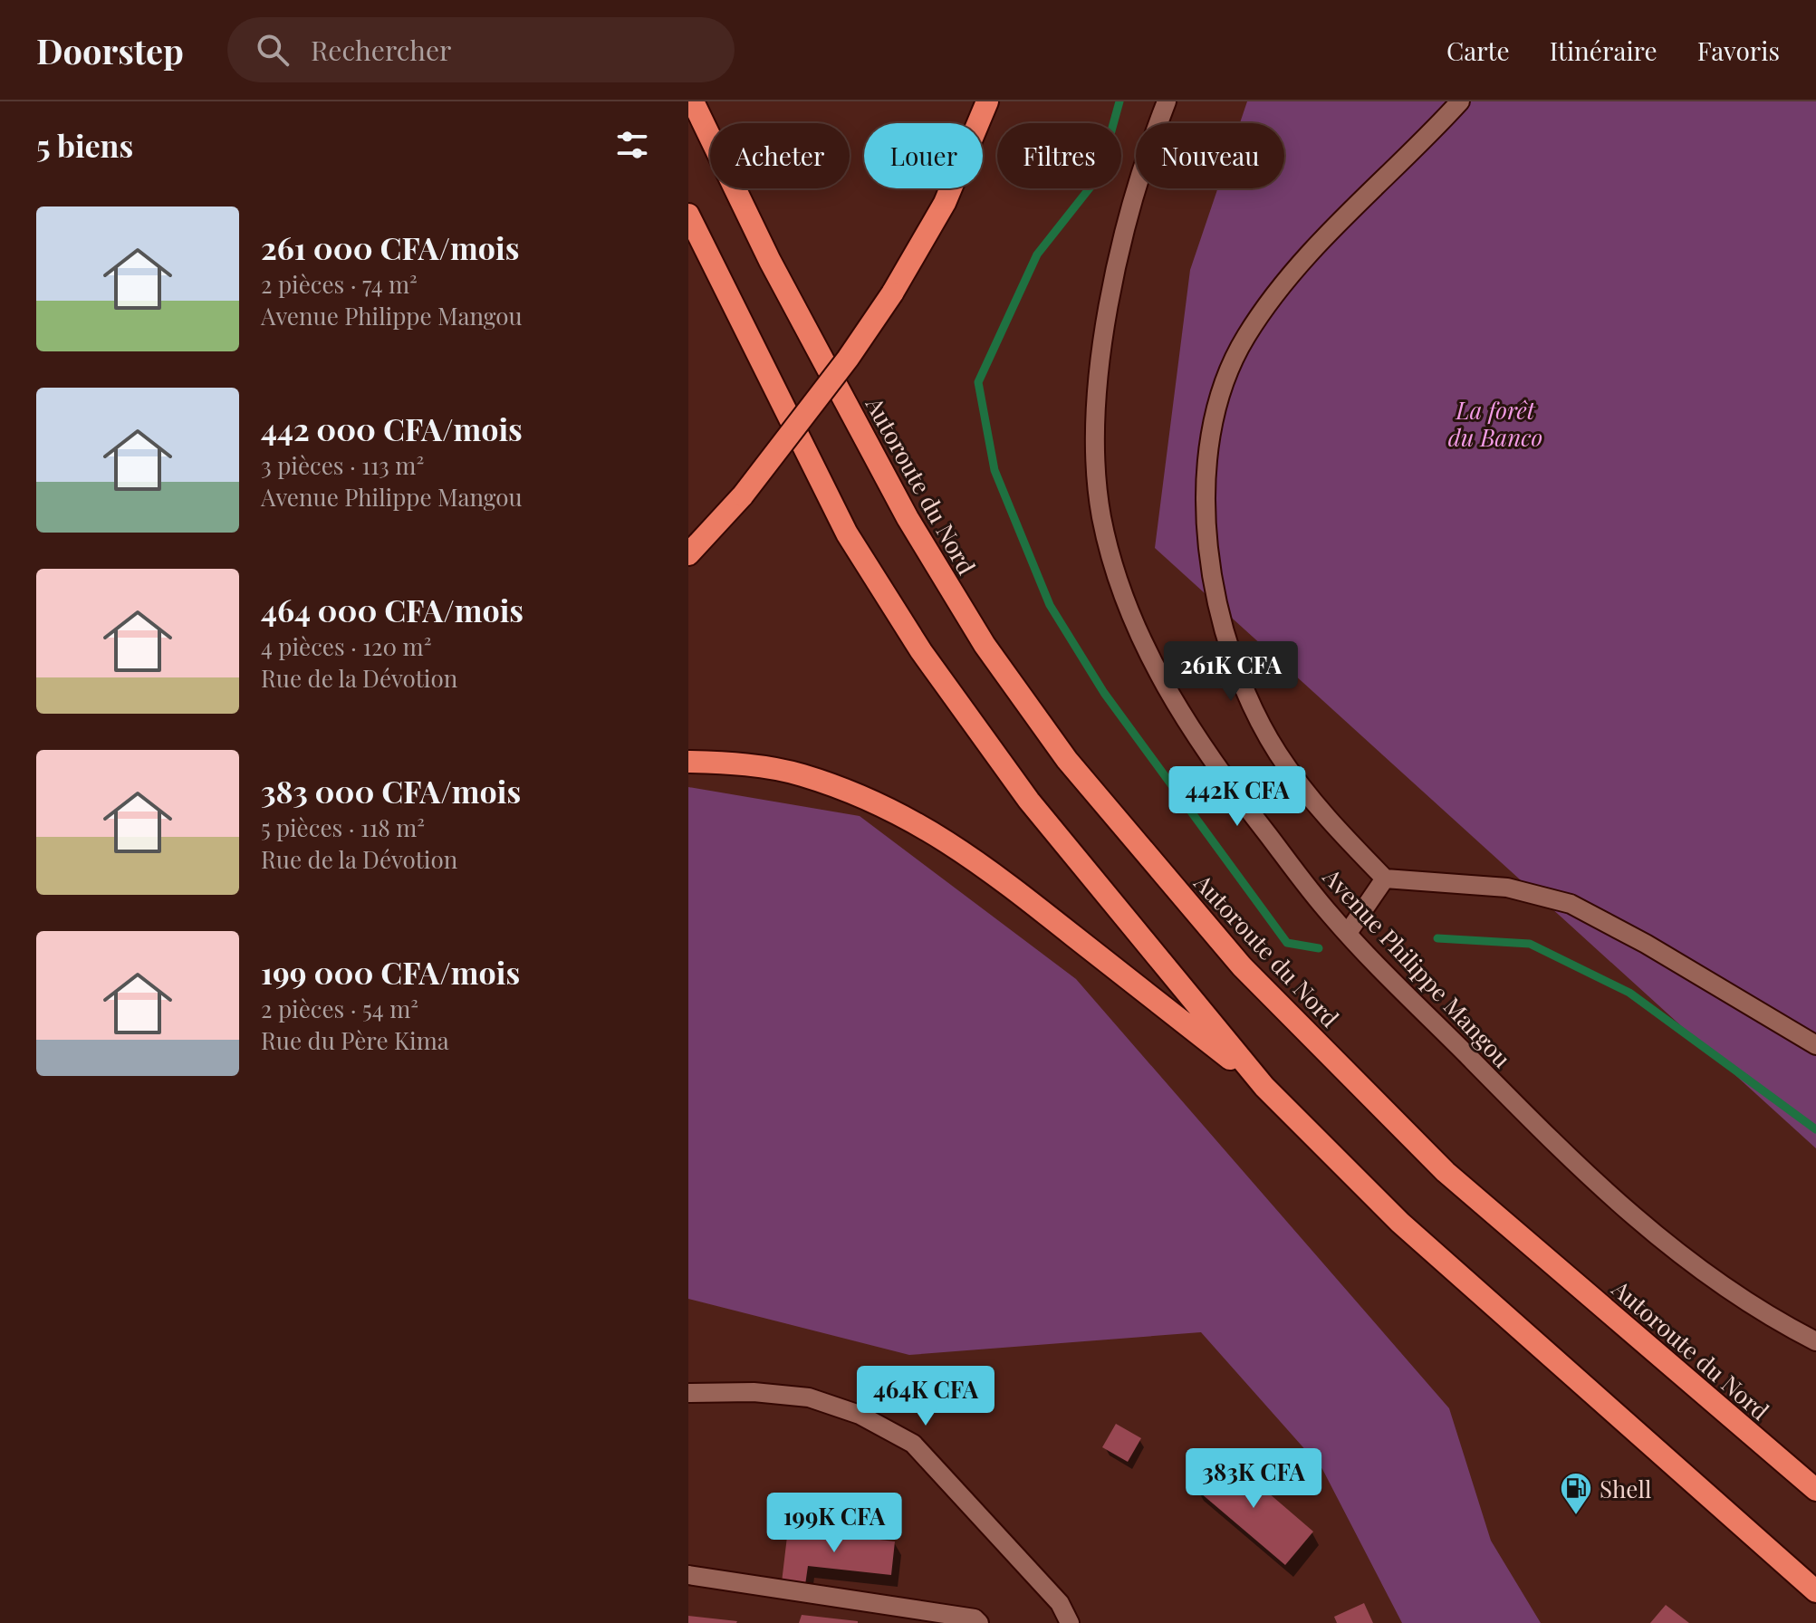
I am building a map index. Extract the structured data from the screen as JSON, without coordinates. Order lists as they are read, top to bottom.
{
  "streets": {
    "highway": ["Autoroute du Nord"],
    "street": ["Avenue Philippe Mangou"]
  },
  "parks": ["La forêt du Banco"],
  "places": {
    "fuel station": ["Shell"]
  },
  "page": {
    "header": "Doorstep",
    "search": "Rechercher",
    "nav": ["Carte", "Itinéraire", "Favoris"],
    "heading": "5 biens",
    "chip": [
      "Acheter",
      "Louer",
      "Filtres",
      "Nouveau"
    ],
    "list": [
      {
        "name": "261 000 CFA/mois",
        "note": "2 pièces · 74 m² · Avenue Philippe Mangou"
      },
      {
        "name": "442 000 CFA/mois",
        "note": "3 pièces · 113 m² · Avenue Philippe Mangou"
      },
      {
        "name": "464 000 CFA/mois",
        "note": "4 pièces · 120 m² · Rue de la Dévotion"
      },
      {
        "name": "383 000 CFA/mois",
        "note": "5 pièces · 118 m² · Rue de la Dévotion"
      },
      {
        "name": "199 000 CFA/mois",
        "note": "2 pièces · 54 m² · Rue du Père Kima"
      }
    ],
    "price": [
      "261K CFA",
      "442K CFA",
      "464K CFA",
      "383K CFA",
      "199K CFA"
    ]
  }
}
